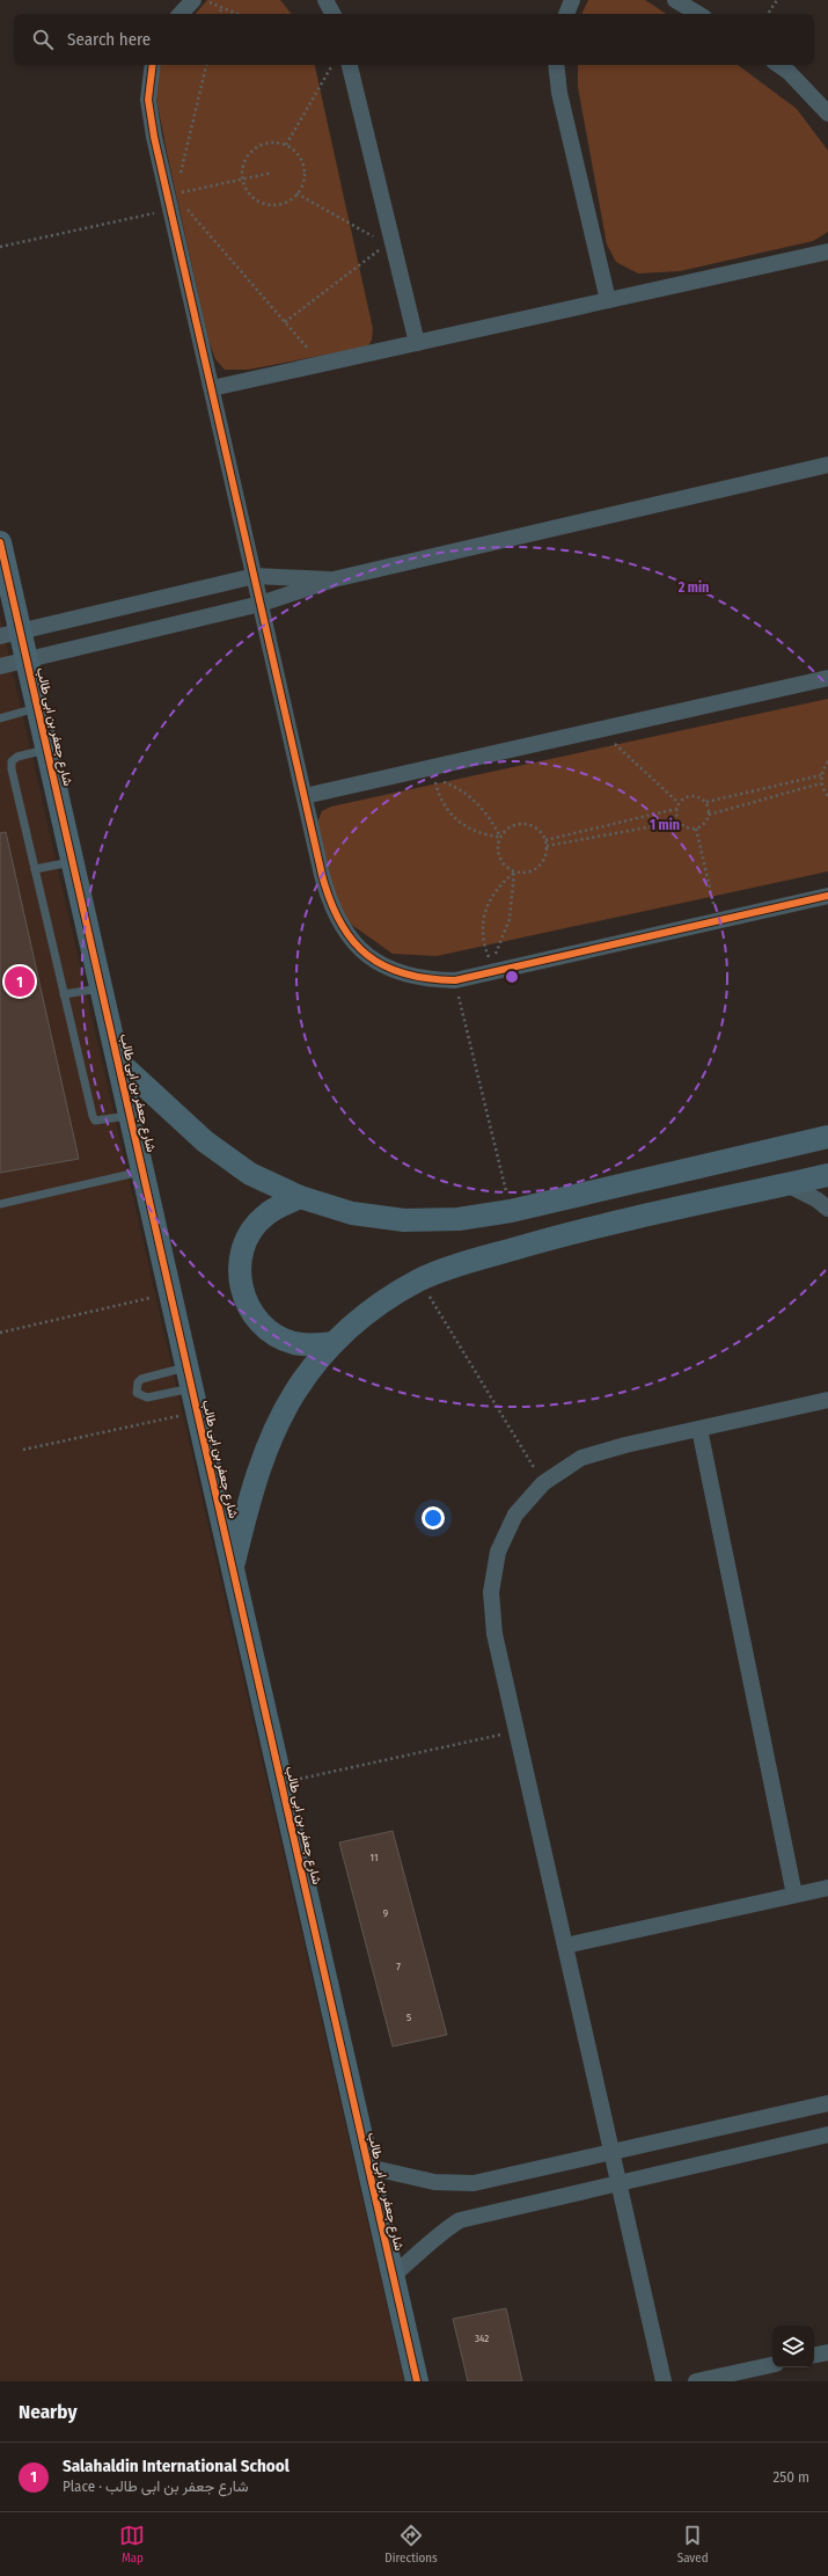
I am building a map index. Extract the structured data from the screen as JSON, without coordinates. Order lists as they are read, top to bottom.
{
  "streets": {
    "street": ["شارع جعفر بن ابى طالب"]
  },
  "house_numbers": [
    "11",
    "9",
    "7",
    "5",
    "342"
  ],
  "page": {
    "search": "Search here",
    "pins": "1",
    "heading": "Nearby",
    "list": [
      {
        "mark": "1",
        "name": "Salahaldin International School",
        "note": "Place · شارع جعفر بن ابى طالب",
        "value": "250 m"
      }
    ],
    "nav": ["Map", "Directions", "Saved"]
  },
  "rings": ["2 min", "1 min"]
}
